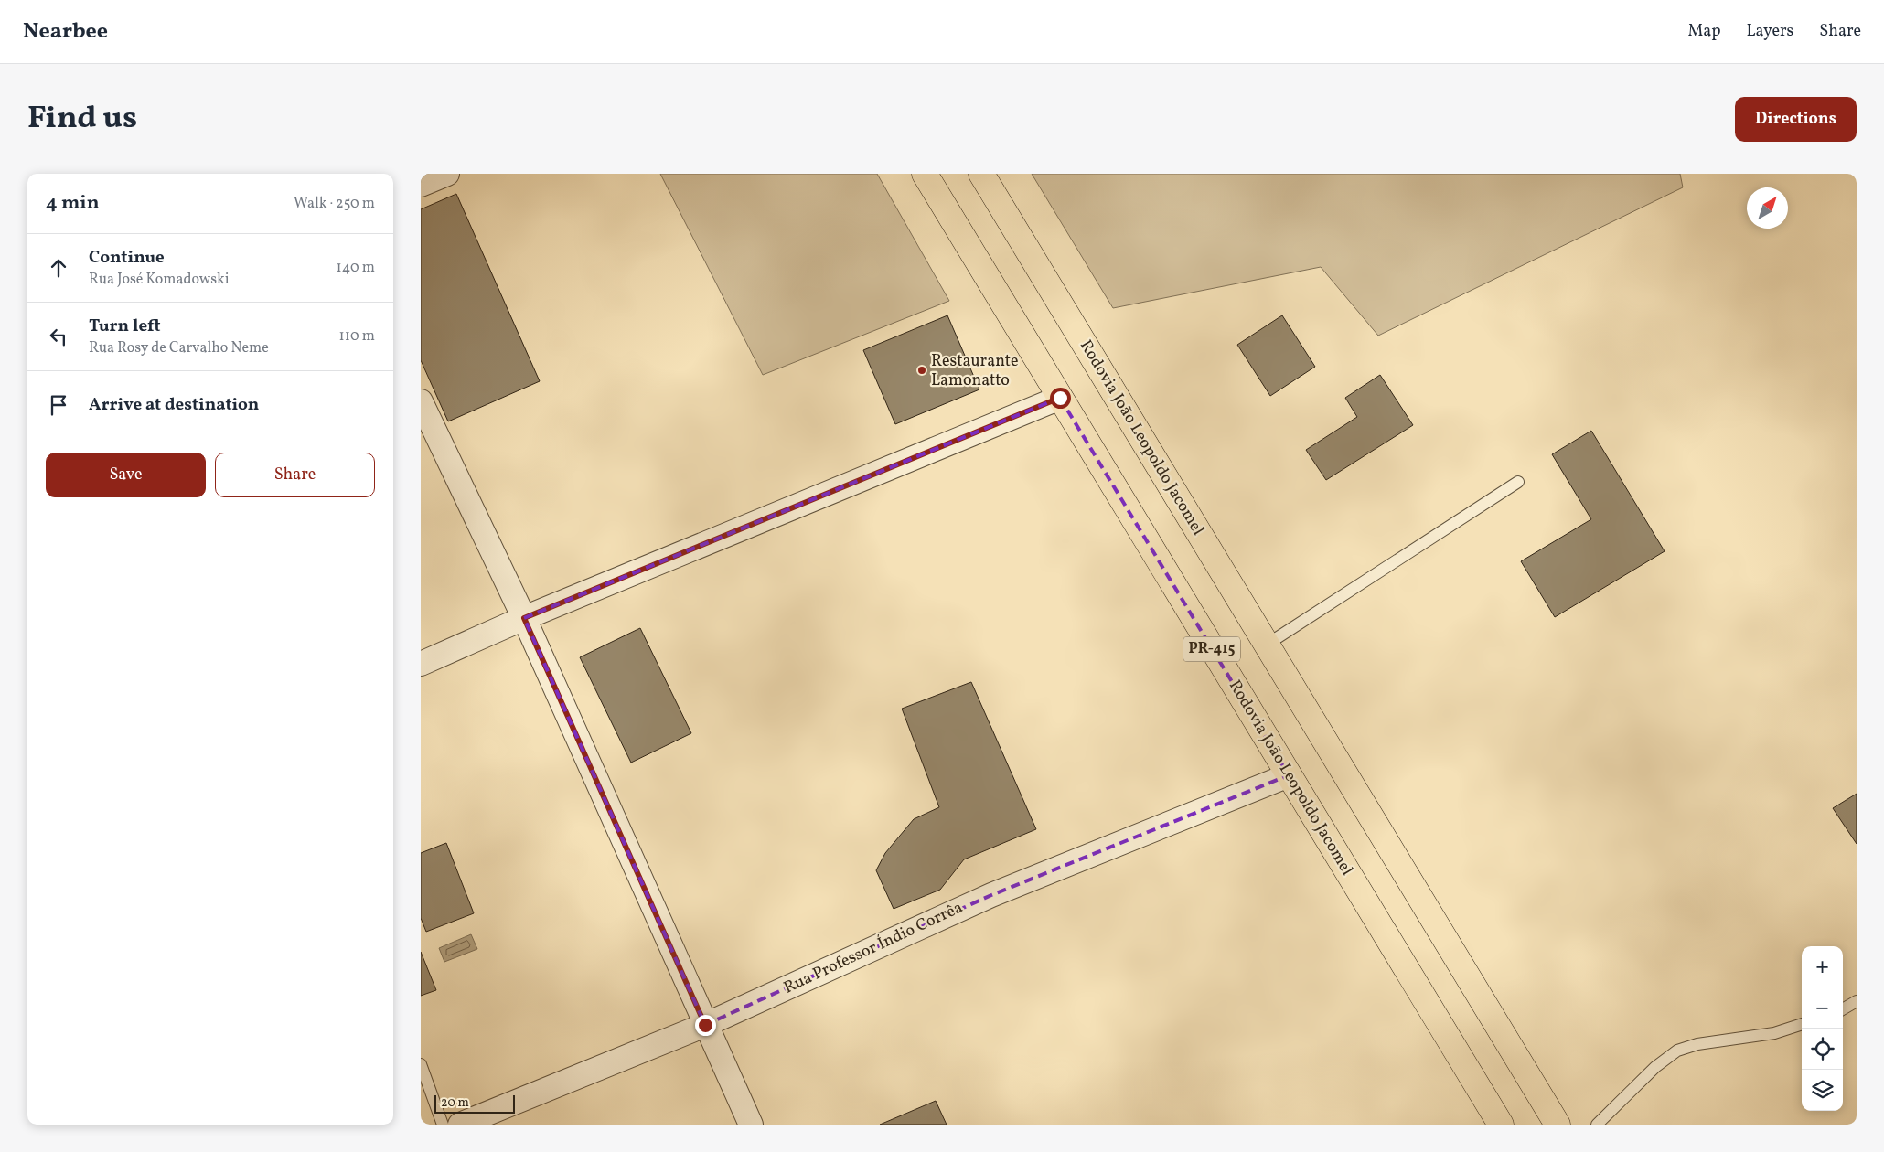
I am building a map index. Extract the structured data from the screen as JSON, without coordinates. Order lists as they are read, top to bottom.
{
  "streets": {
    "highway": ["Rodovia João Leopoldo Jacomel", "PR-415"],
    "street": ["Rua Professor Índio Corrêa"]
  },
  "crossings": [
    ["Rodovia João Leopoldo Jacomel", "Rua Professor Índio Corrêa"]
  ],
  "places": ["Restaurante Lamonatto"],
  "scale_bar": "20 m",
  "north": "top right",
  "page": {
    "header": "Nearbee",
    "nav": ["Map", "Layers", "Share"],
    "title": "Find us",
    "buttons": [
      "Directions",
      ["Save", "Share"]
    ],
    "heading": ["4 min", "Walk · 250 m"],
    "list": [
      ["Continue", "Rua José Komadowski", "140 m"],
      ["Turn left", "Rua Rosy de Carvalho Neme", "110 m"],
      "Arrive at destination"
    ],
    "map_buttons": ["+", "−"],
    "scale": "20 m"
  }
}
